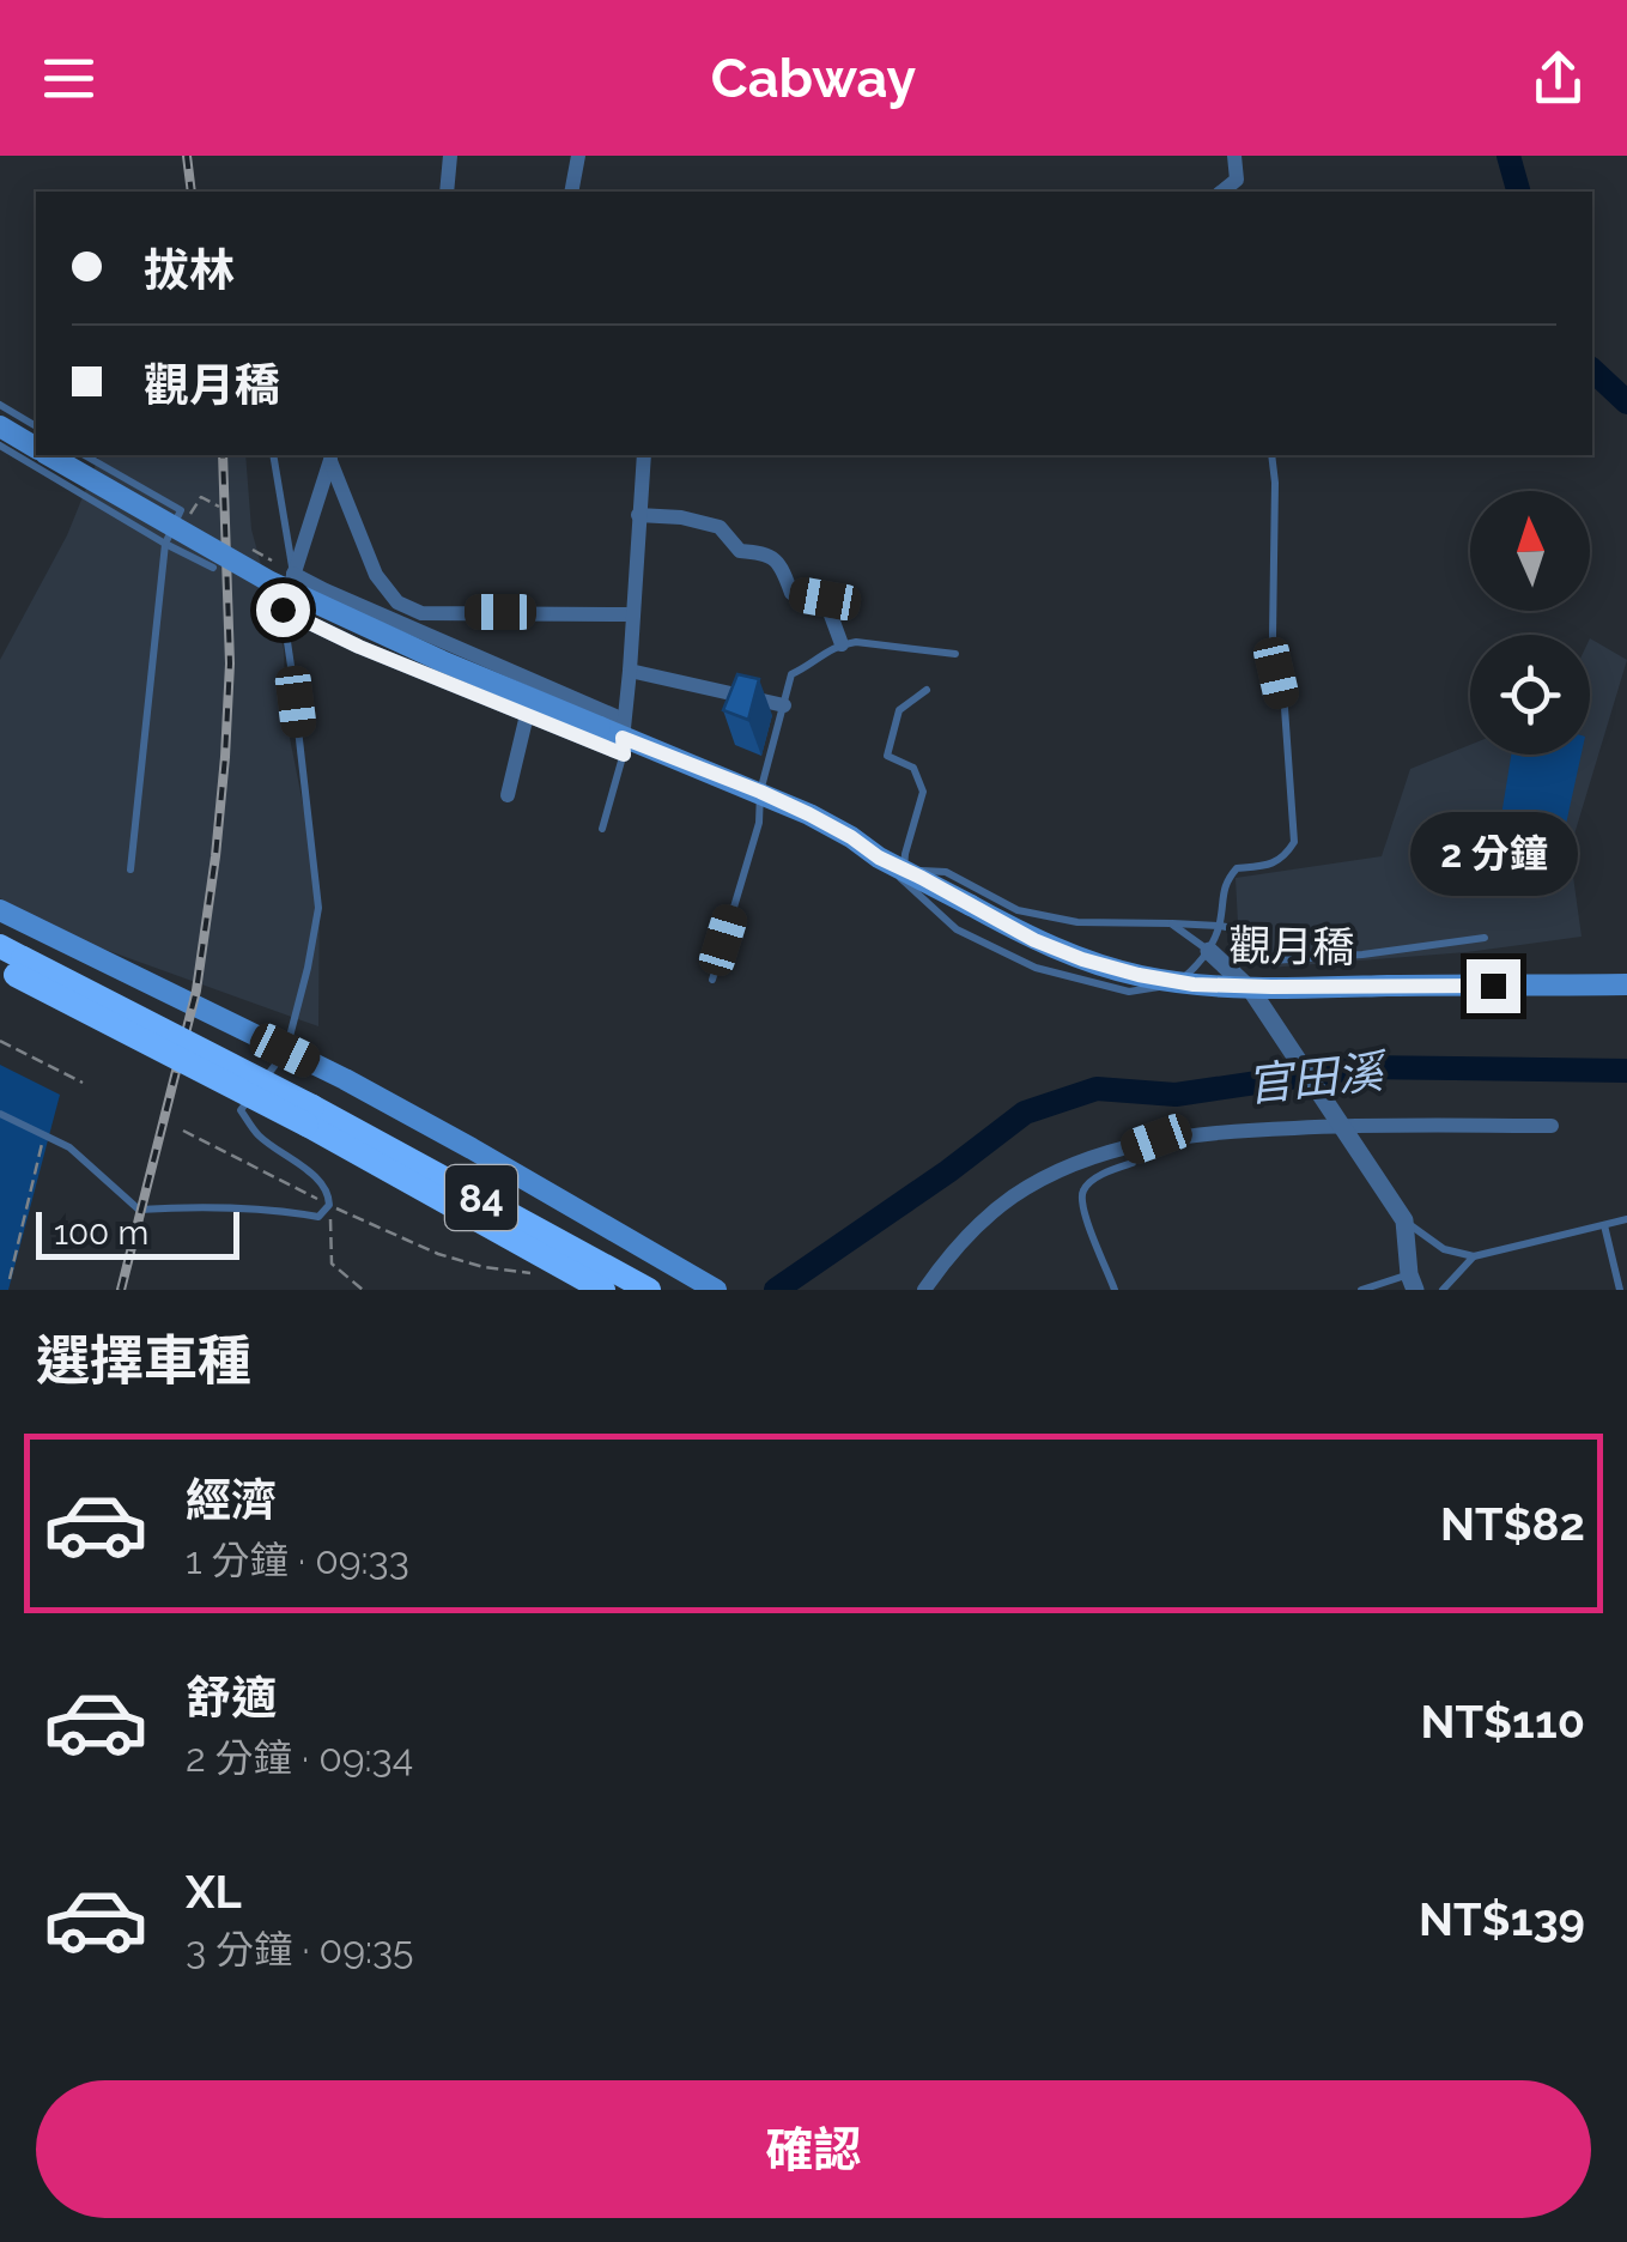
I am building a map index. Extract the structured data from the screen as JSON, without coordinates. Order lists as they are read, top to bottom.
{
  "streets": {
    "highway": ["84"],
    "main road": ["觀月穚"]
  },
  "water": ["官田溪"],
  "scale_bar": "100 m",
  "north": "top",
  "page": {
    "header": "Cabway",
    "banner": ["拔林", "觀月穚"],
    "bubble": "2 分鐘",
    "scale": "100 m",
    "heading": "選擇車種",
    "list": [
      {
        "name": "經濟",
        "note": "1 分鐘 · 09:33",
        "value": "NT$82"
      },
      {
        "name": "舒適",
        "note": "2 分鐘 · 09:34",
        "value": "NT$110"
      },
      {
        "name": "XL",
        "note": "3 分鐘 · 09:35",
        "value": "NT$139"
      }
    ],
    "buttons": "確認"
  }
}
